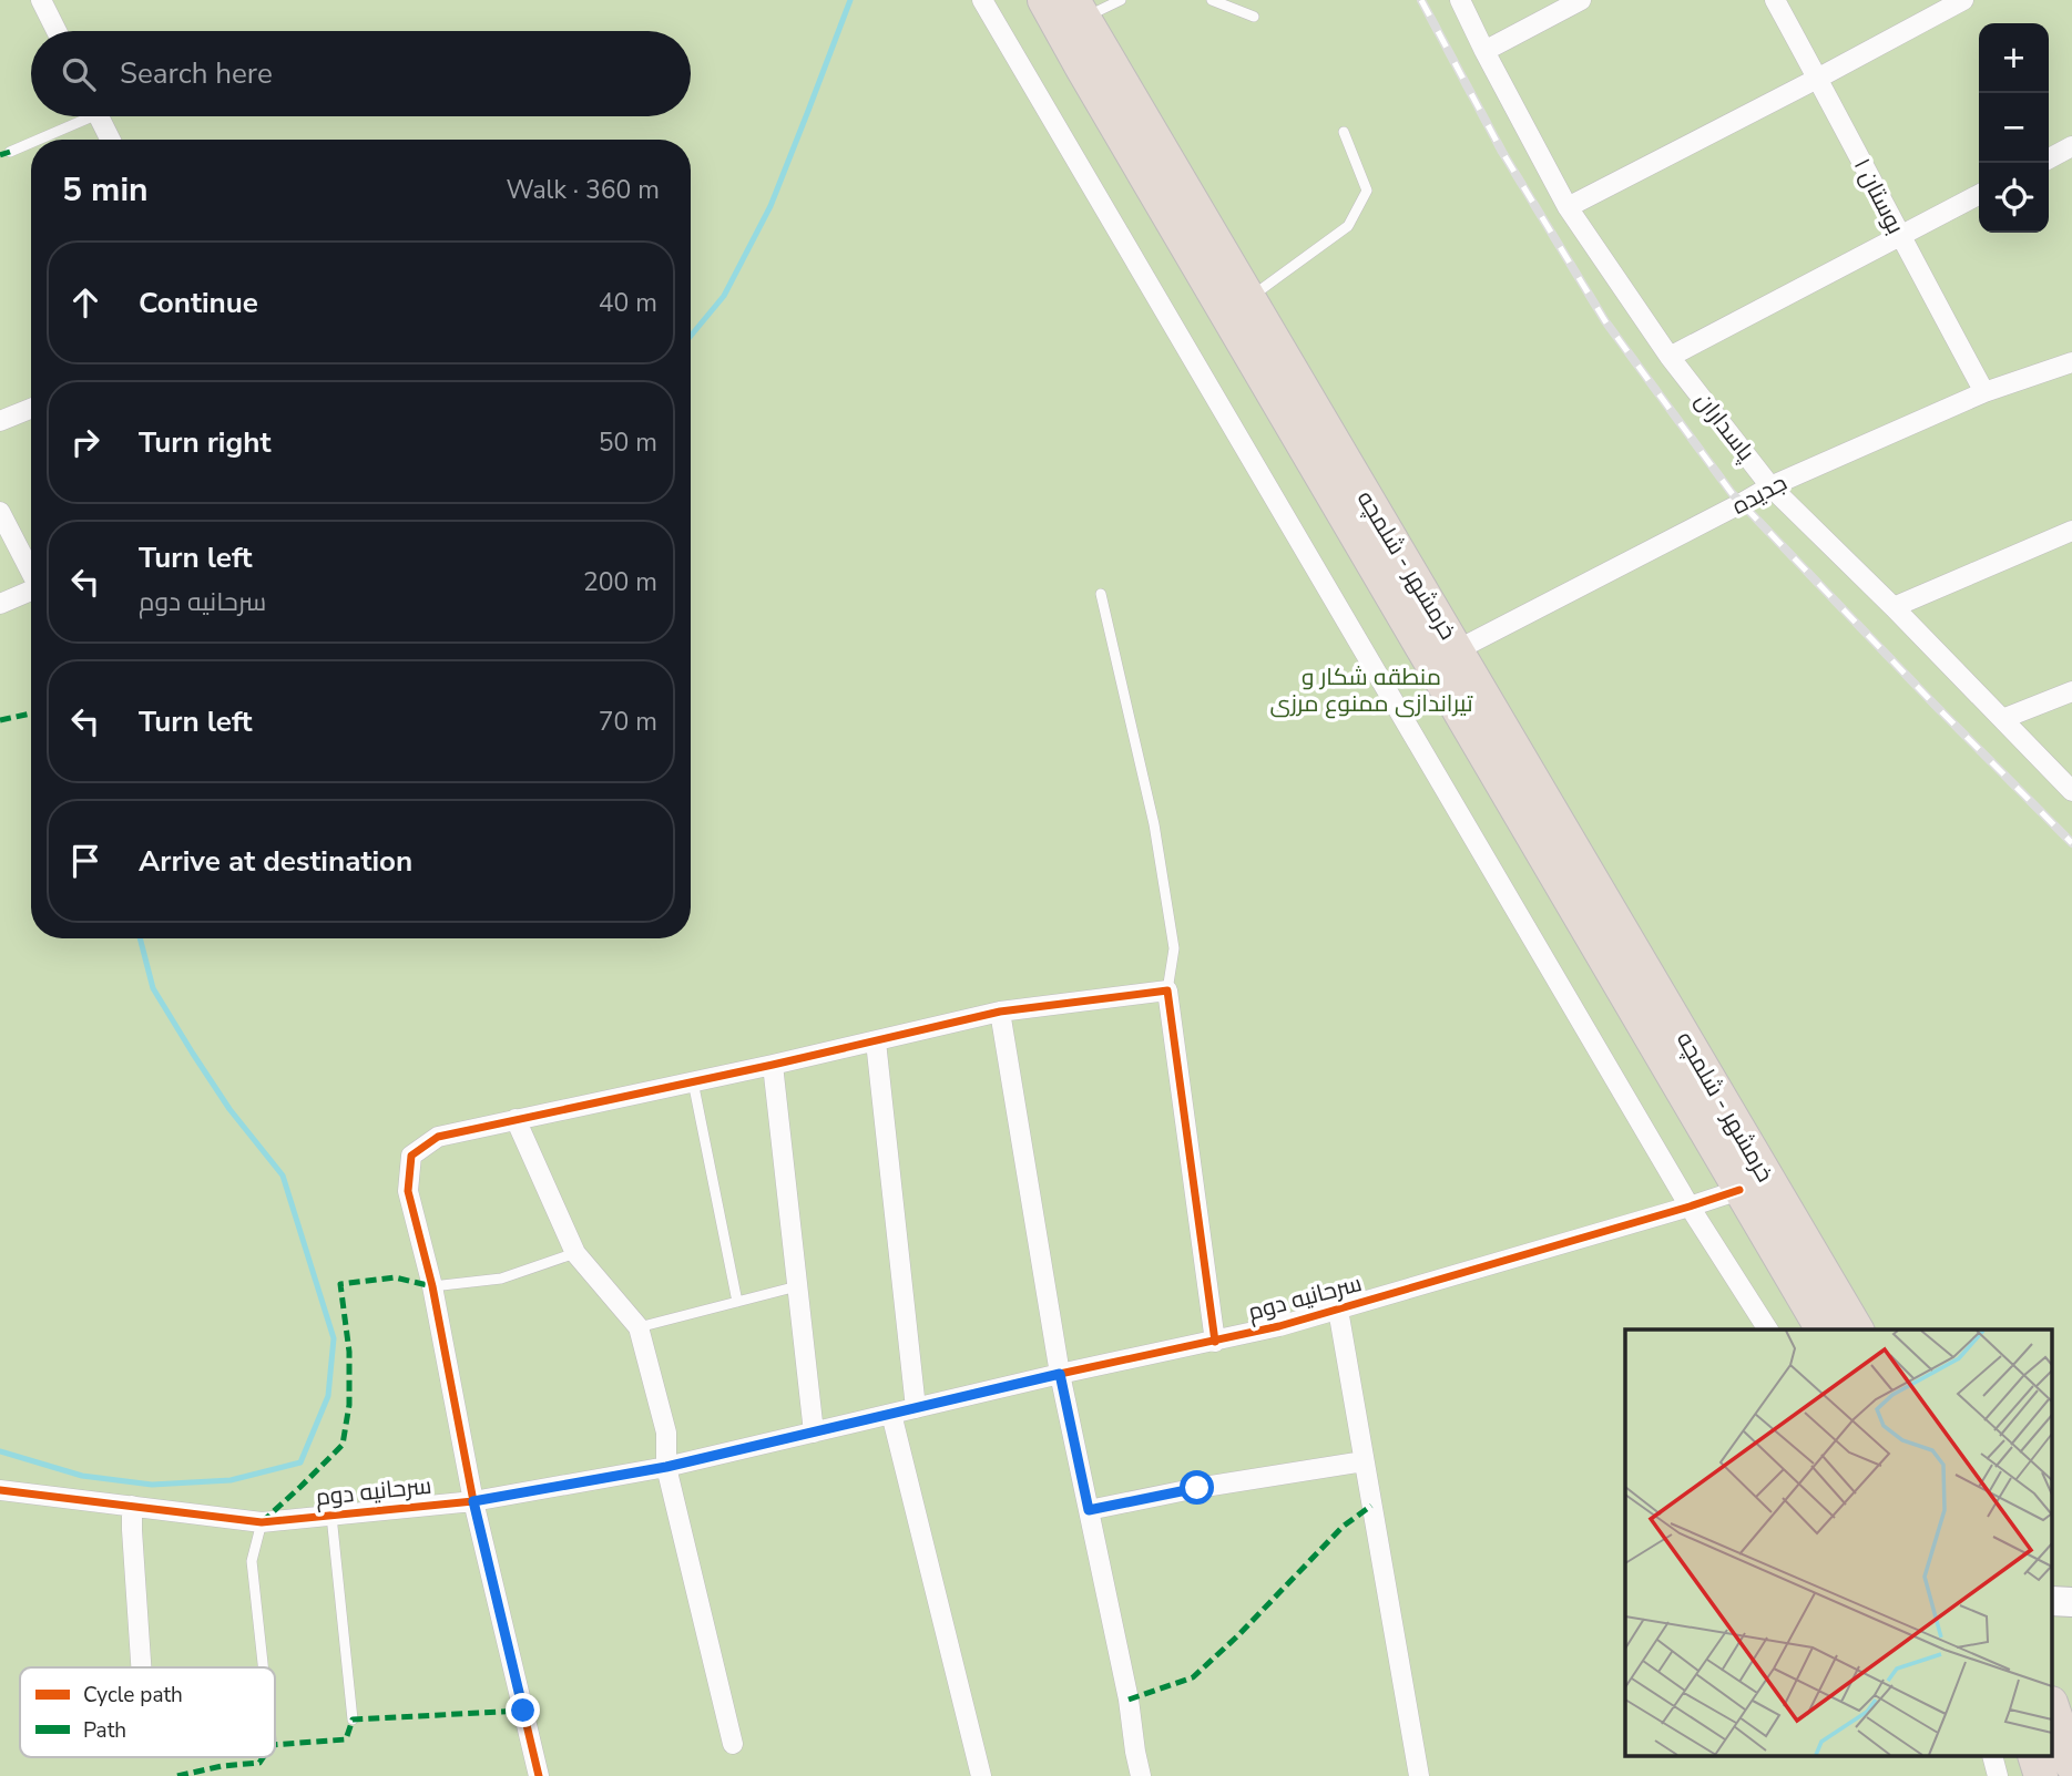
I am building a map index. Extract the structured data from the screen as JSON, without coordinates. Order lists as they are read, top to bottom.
{
  "streets": {
    "highway": ["خرمشهر - شلمچه"],
    "street": [
      "بوستان ۱",
      "پاسداران",
      "جدیده",
      "سرحانیه دوم"
    ]
  },
  "crossings": [
    ["بوستان ۱", "جدیده"],
    ["پاسداران", "جدیده"],
    ["جدیده", "خرمشهر - شلمچه"],
    ["خرمشهر - شلمچه", "سرحانیه دوم"]
  ],
  "parks": ["منطقه شکار و تیراندازی ممنوع مرزی"],
  "legend": ["Cycle path", "Path"],
  "page": {
    "map_buttons": ["+", "−"],
    "search": "Search here",
    "heading": ["5 min", "Walk · 360 m"],
    "list": [
      ["Continue", "40 m"],
      ["Turn right", "50 m"],
      ["Turn left", "سرحانیه دوم", "200 m"],
      ["Turn left", "70 m"],
      "Arrive at destination"
    ]
  }
}
